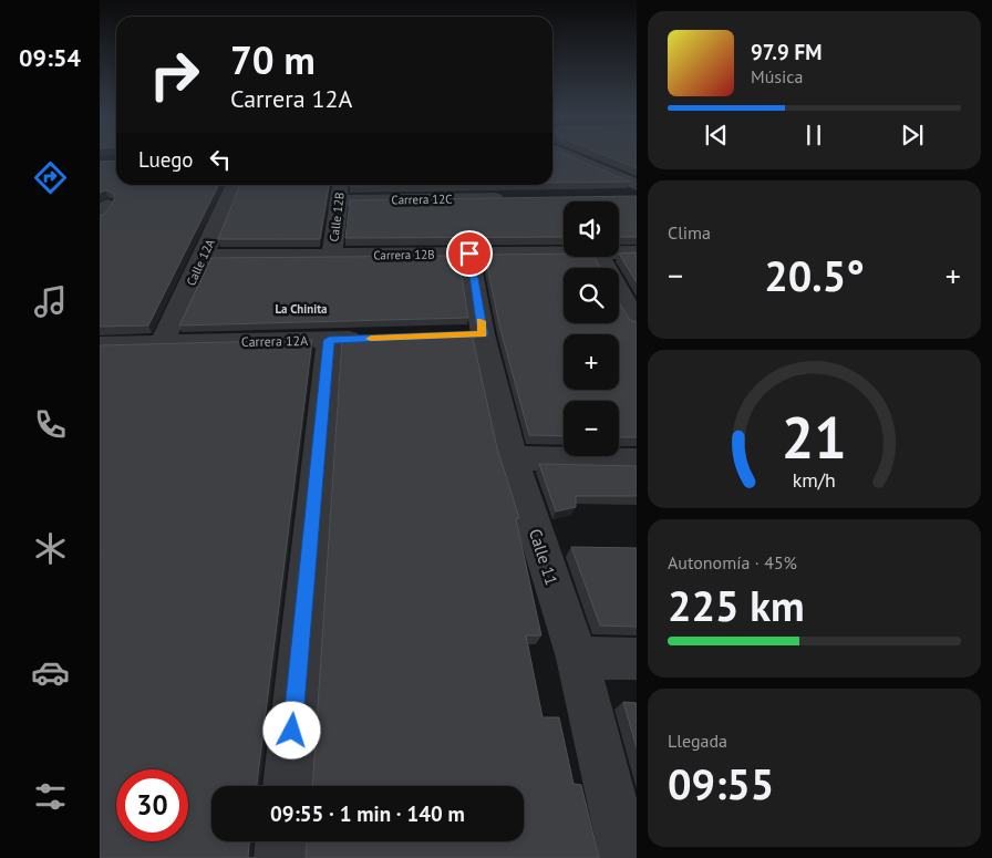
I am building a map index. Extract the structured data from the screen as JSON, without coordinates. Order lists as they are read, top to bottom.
{
  "streets": {
    "street": [
      "Carrera 12C",
      "Calle 12B",
      "Carrera 12B",
      "Calle 12A",
      "Carrera 12A",
      "Calle 11"
    ]
  },
  "crossings": [
    ["Carrera 12C", "Calle 12B"],
    ["Calle 12B", "Carrera 12B"],
    ["Carrera 12B", "Calle 12A"],
    ["Carrera 12B", "Calle 11"],
    ["Calle 12A", "Carrera 12A"]
  ],
  "districts": ["La Chinita"],
  "page": {
    "tabs": "09:54",
    "turn": ["70 m", "Carrera 12A"],
    "song": ["97.9 FM", "Música"],
    "then": "Luego",
    "tile": [
      "Clima",
      ["Autonomía · 45%", "225 km"],
      ["Llegada", "09:55"]
    ],
    "map_buttons": ["+", "−"],
    "heat": ["−", "20.5°", "+"],
    "limit": "30",
    "trip": "09:55 · 1 min · 140 m",
    "gauge": ["21", "km/h"]
  }
}
